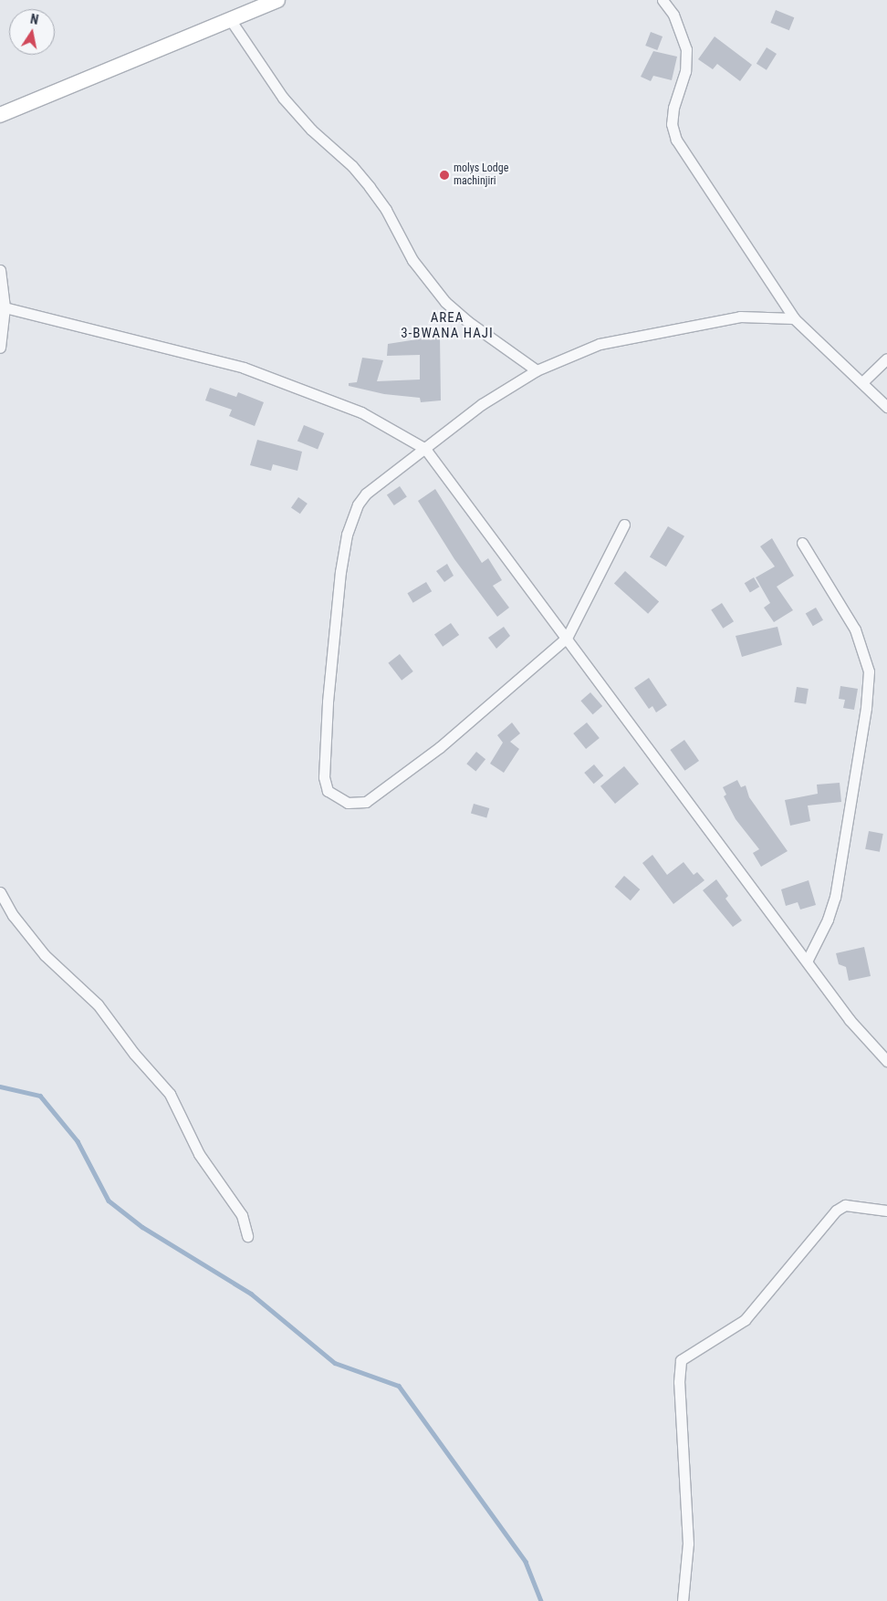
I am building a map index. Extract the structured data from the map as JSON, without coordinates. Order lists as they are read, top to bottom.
{
  "districts": ["AREA 3-BWANA HAJI"],
  "places": ["molys Lodge machinjiri"],
  "north": "top"
}
